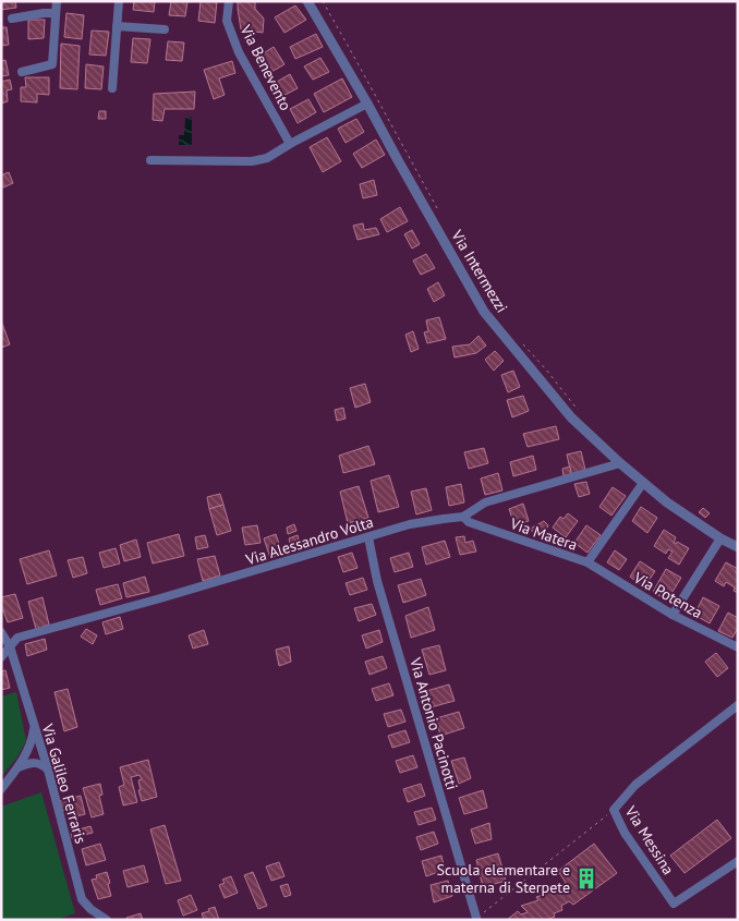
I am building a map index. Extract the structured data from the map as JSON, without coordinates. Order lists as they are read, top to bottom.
{
  "streets": {
    "street": [
      "Via Benevento",
      "Via Intermezzi",
      "Via Matera",
      "Via Alessandro Volta",
      "Via Potenza",
      "Via Antonio Pacinotti",
      "Via Galileo Ferraris",
      "Via Messina"
    ]
  },
  "crossings": [
    ["Via Intermezzi", "Via Matera"],
    ["Via Intermezzi", "Via Alessandro Volta"],
    ["Via Matera", "Via Alessandro Volta"],
    ["Via Matera", "Via Potenza"],
    ["Via Alessandro Volta", "Via Antonio Pacinotti"],
    ["Via Alessandro Volta", "Via Galileo Ferraris"]
  ],
  "places": {
    "building": ["Scuola elementare e materna di Sterpete"]
  }
}
